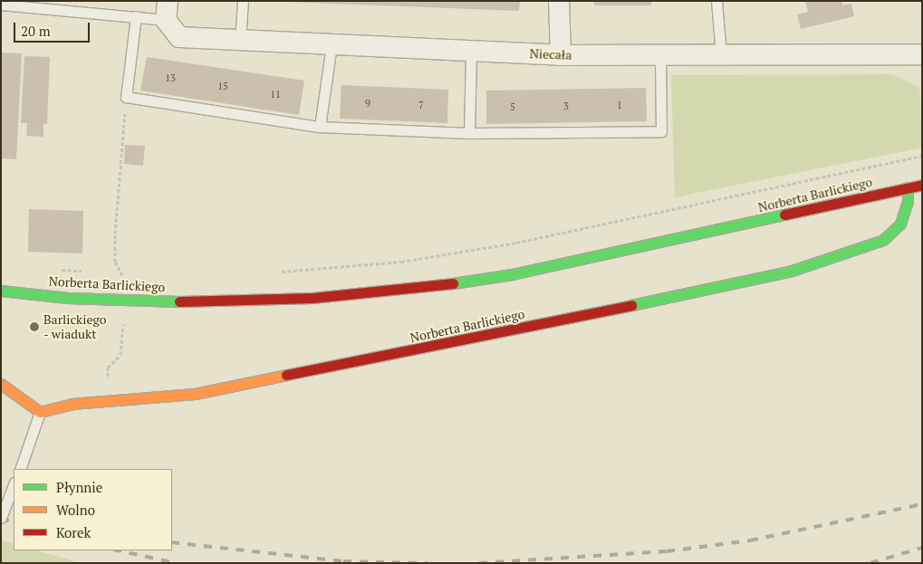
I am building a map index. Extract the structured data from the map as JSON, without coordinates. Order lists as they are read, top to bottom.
{
  "streets": {
    "street": ["Niecała", "Norberta Barlickiego"]
  },
  "places": ["Barlickiego - wiadukt"],
  "house_numbers": [
    "13",
    "15",
    "11",
    "9",
    "7",
    "1",
    "3",
    "5"
  ],
  "legend": ["Płynnie", "Wolno", "Korek"],
  "scale_bar": "20 m"
}
